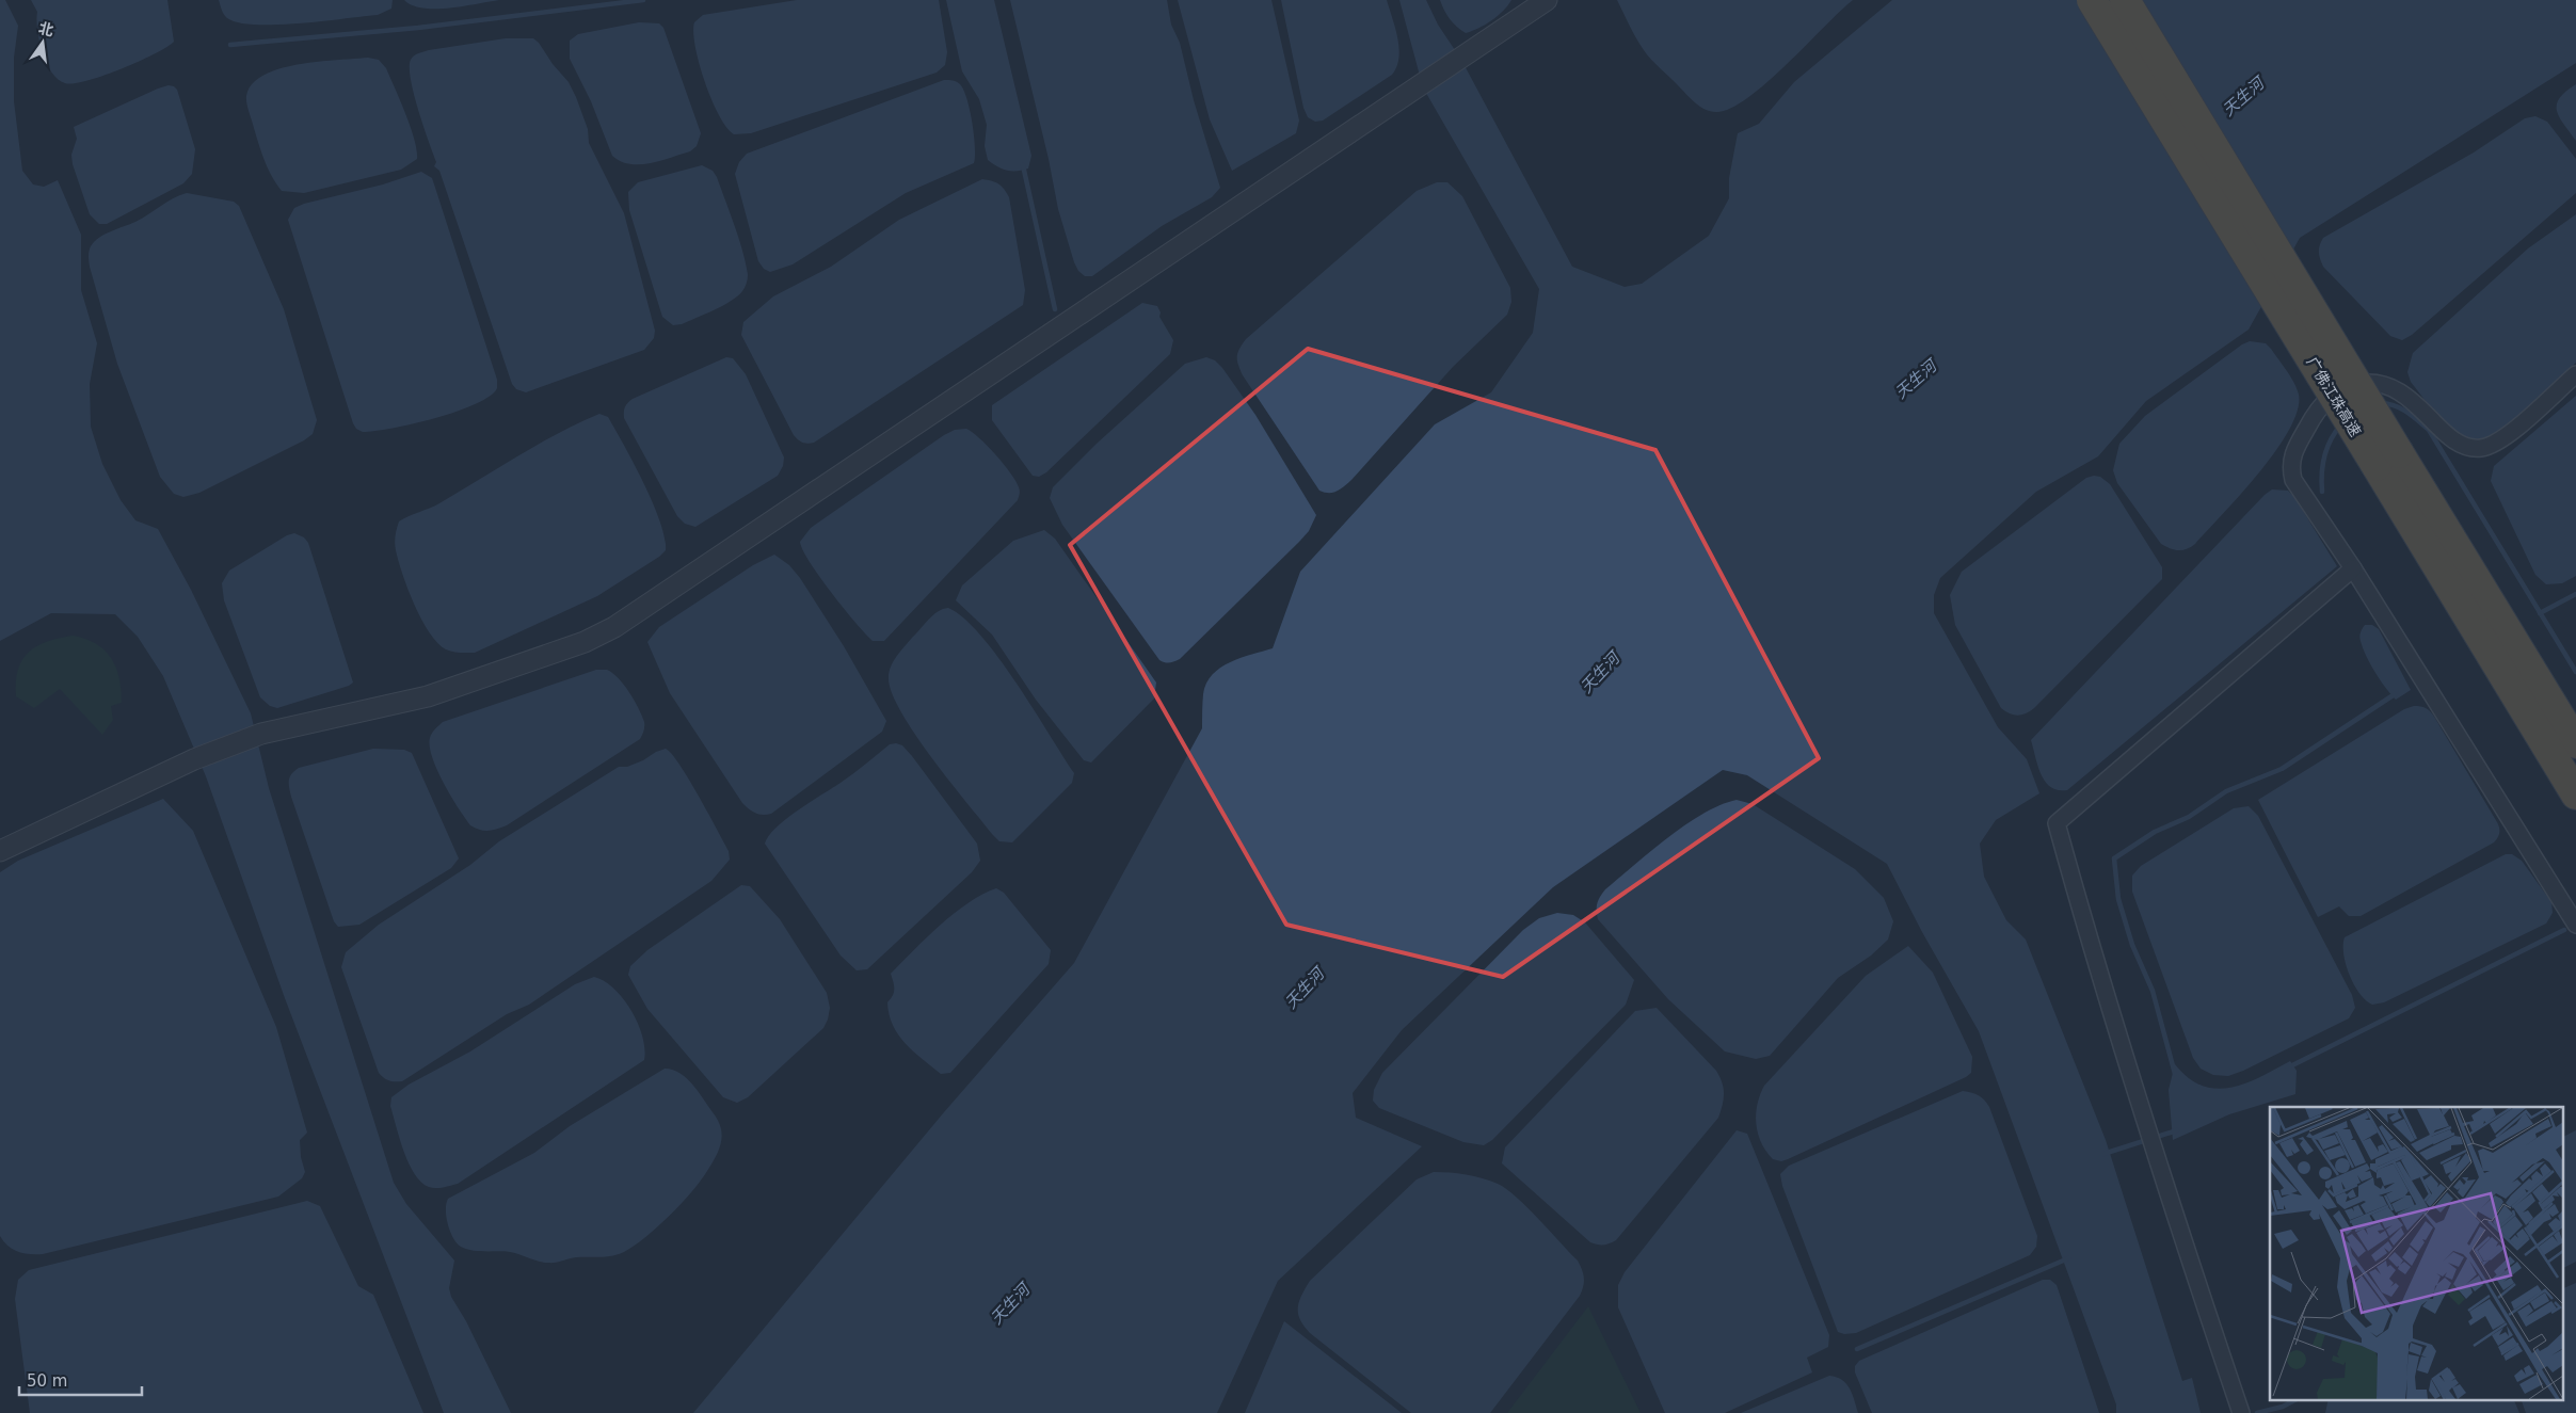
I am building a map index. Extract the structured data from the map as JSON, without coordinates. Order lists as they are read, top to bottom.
{
  "streets": {
    "highway": ["广佛江珠高速"]
  },
  "water": ["天生河"],
  "scale_bar": "50 m",
  "north": "top"
}
